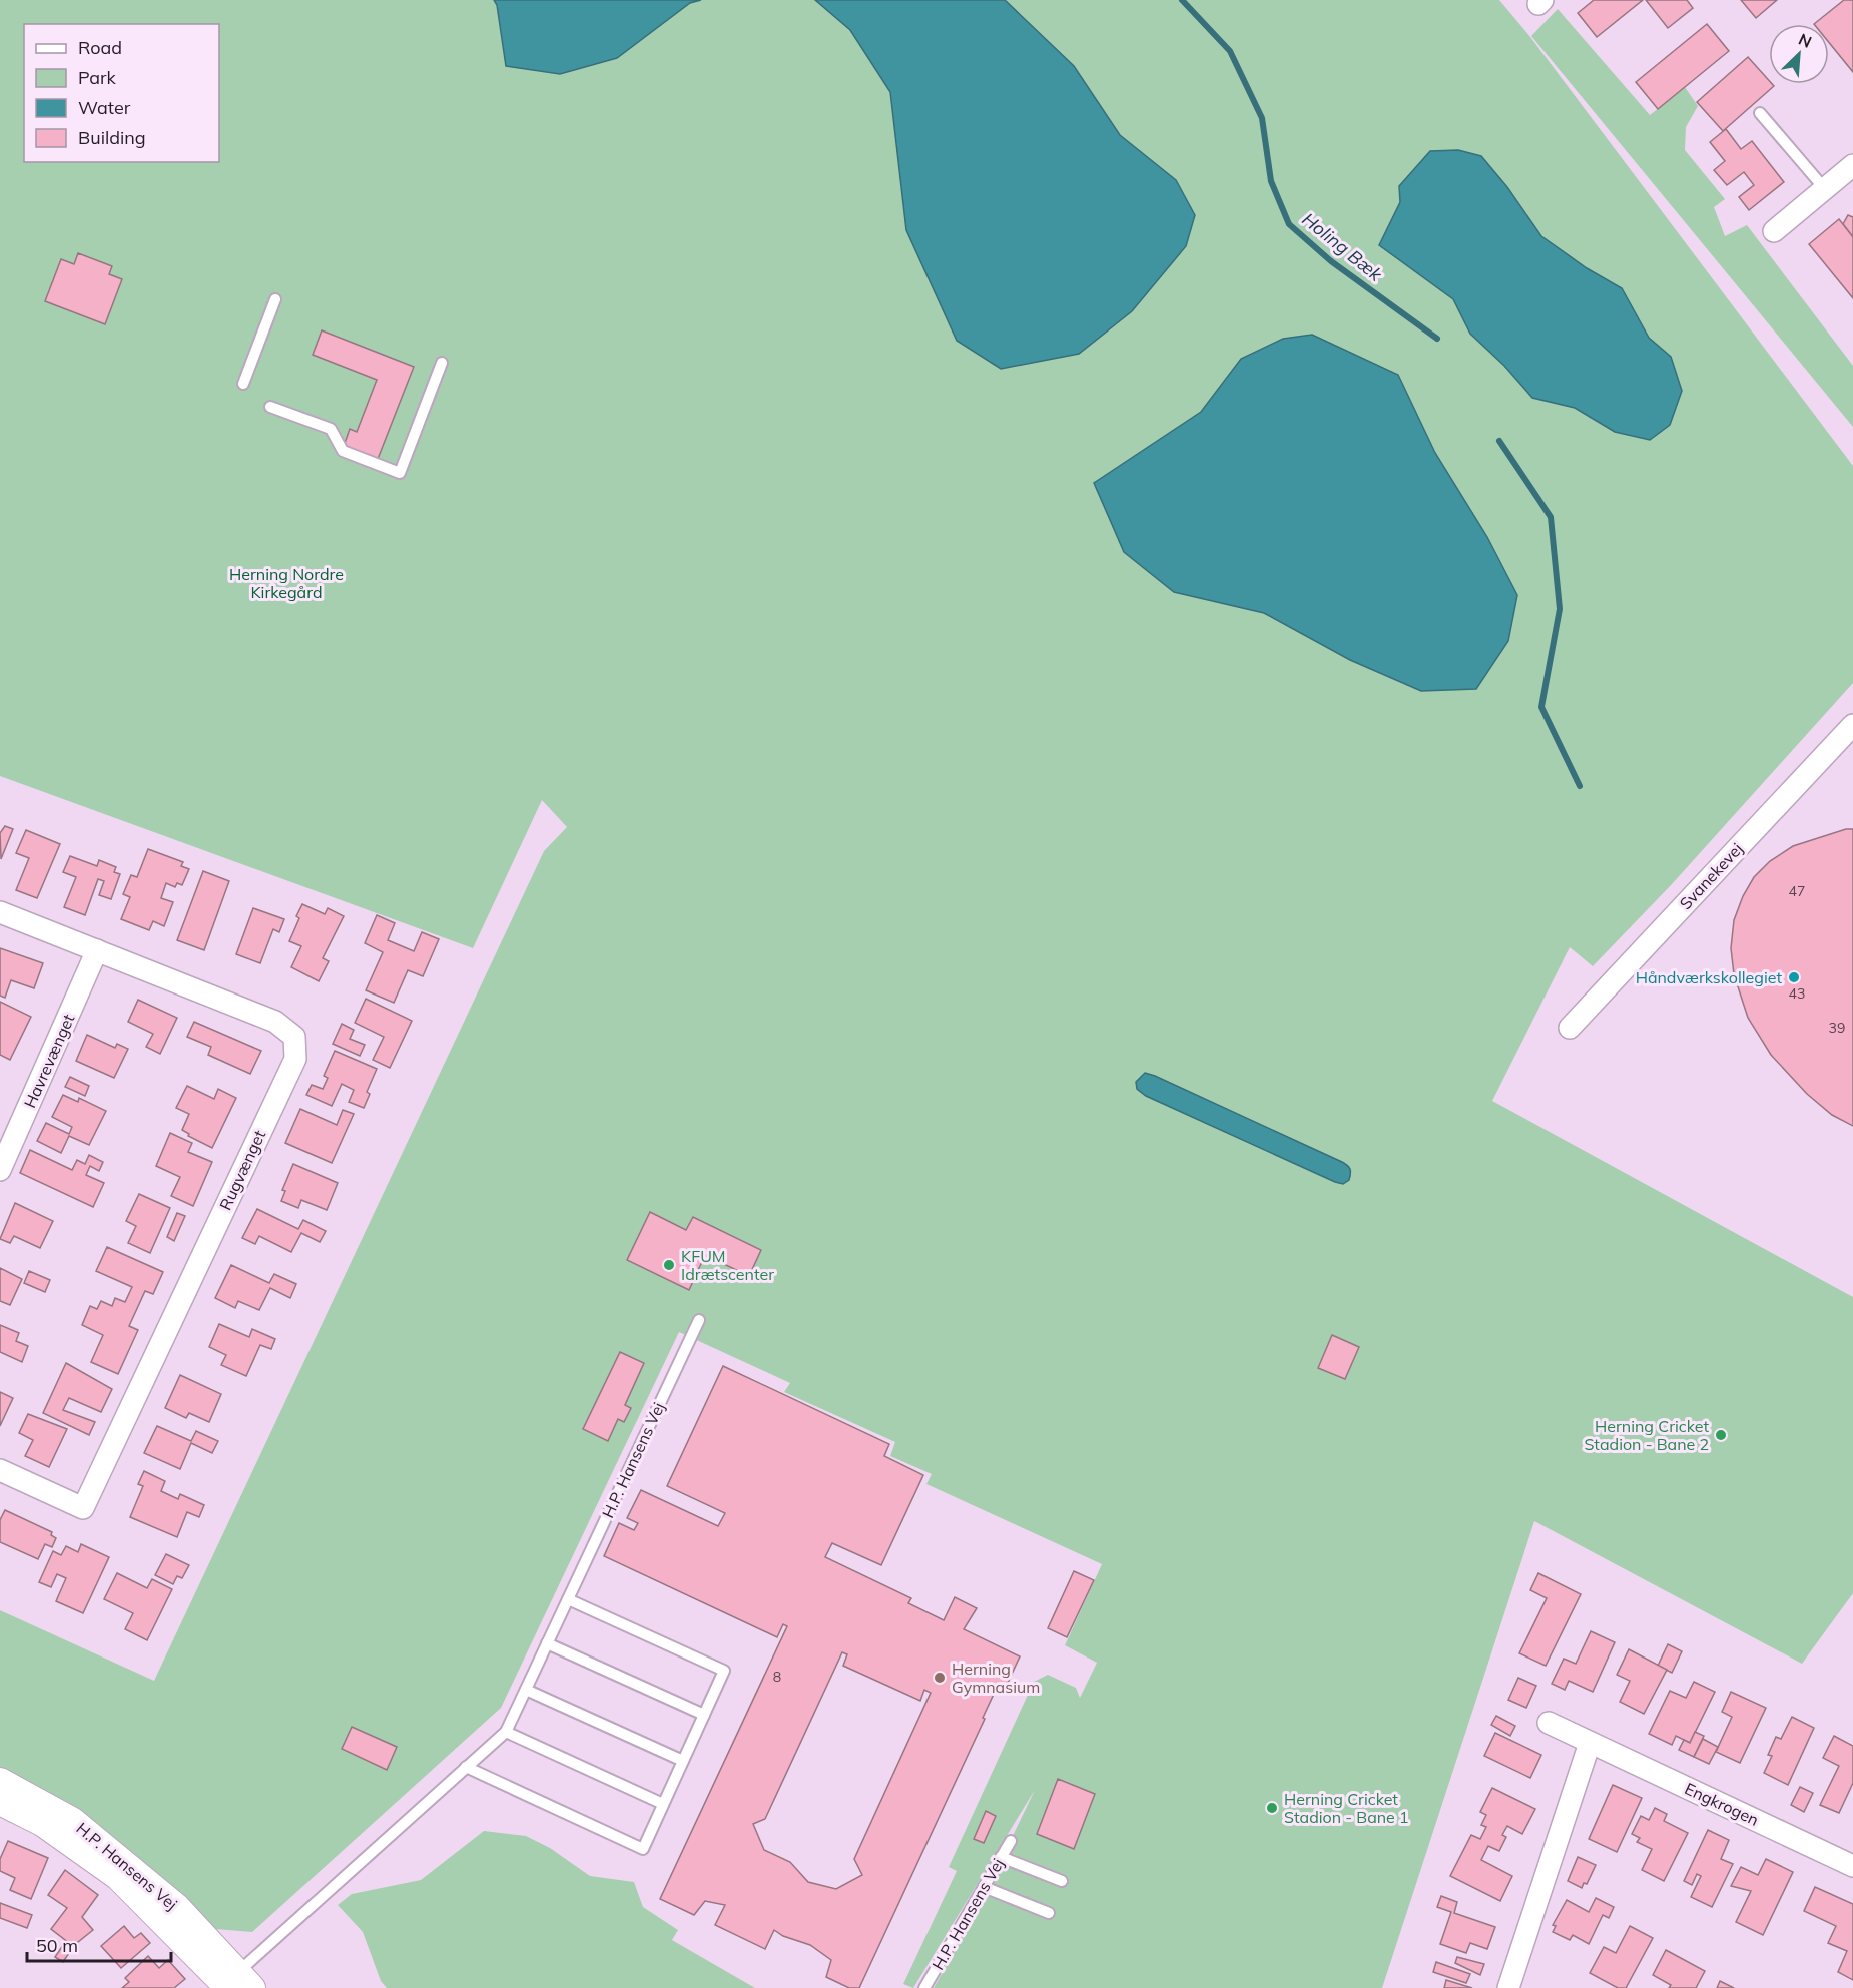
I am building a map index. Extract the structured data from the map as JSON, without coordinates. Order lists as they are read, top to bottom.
{
  "streets": {
    "street": [
      "Svanekevej",
      "Havrevænget",
      "Rugvænget",
      "H.P. Hansens Vej",
      "Engkrogen"
    ]
  },
  "crossings": [
    ["Havrevænget", "Rugvænget"]
  ],
  "water": ["Holing Bæk"],
  "parks": ["Herning Nordre Kirkegård"],
  "places": [
    "Håndværkskollegiet",
    "KFUM Idrætscenter",
    "Herning Cricket Stadion - Bane 2",
    "Herning Gymnasium",
    "Herning Cricket Stadion - Bane 1"
  ],
  "house_numbers": [
    "47",
    "43",
    "39",
    "8"
  ],
  "legend": [
    "Road",
    "Park",
    "Water",
    "Building"
  ],
  "scale_bar": "50 m",
  "north": "top right"
}
